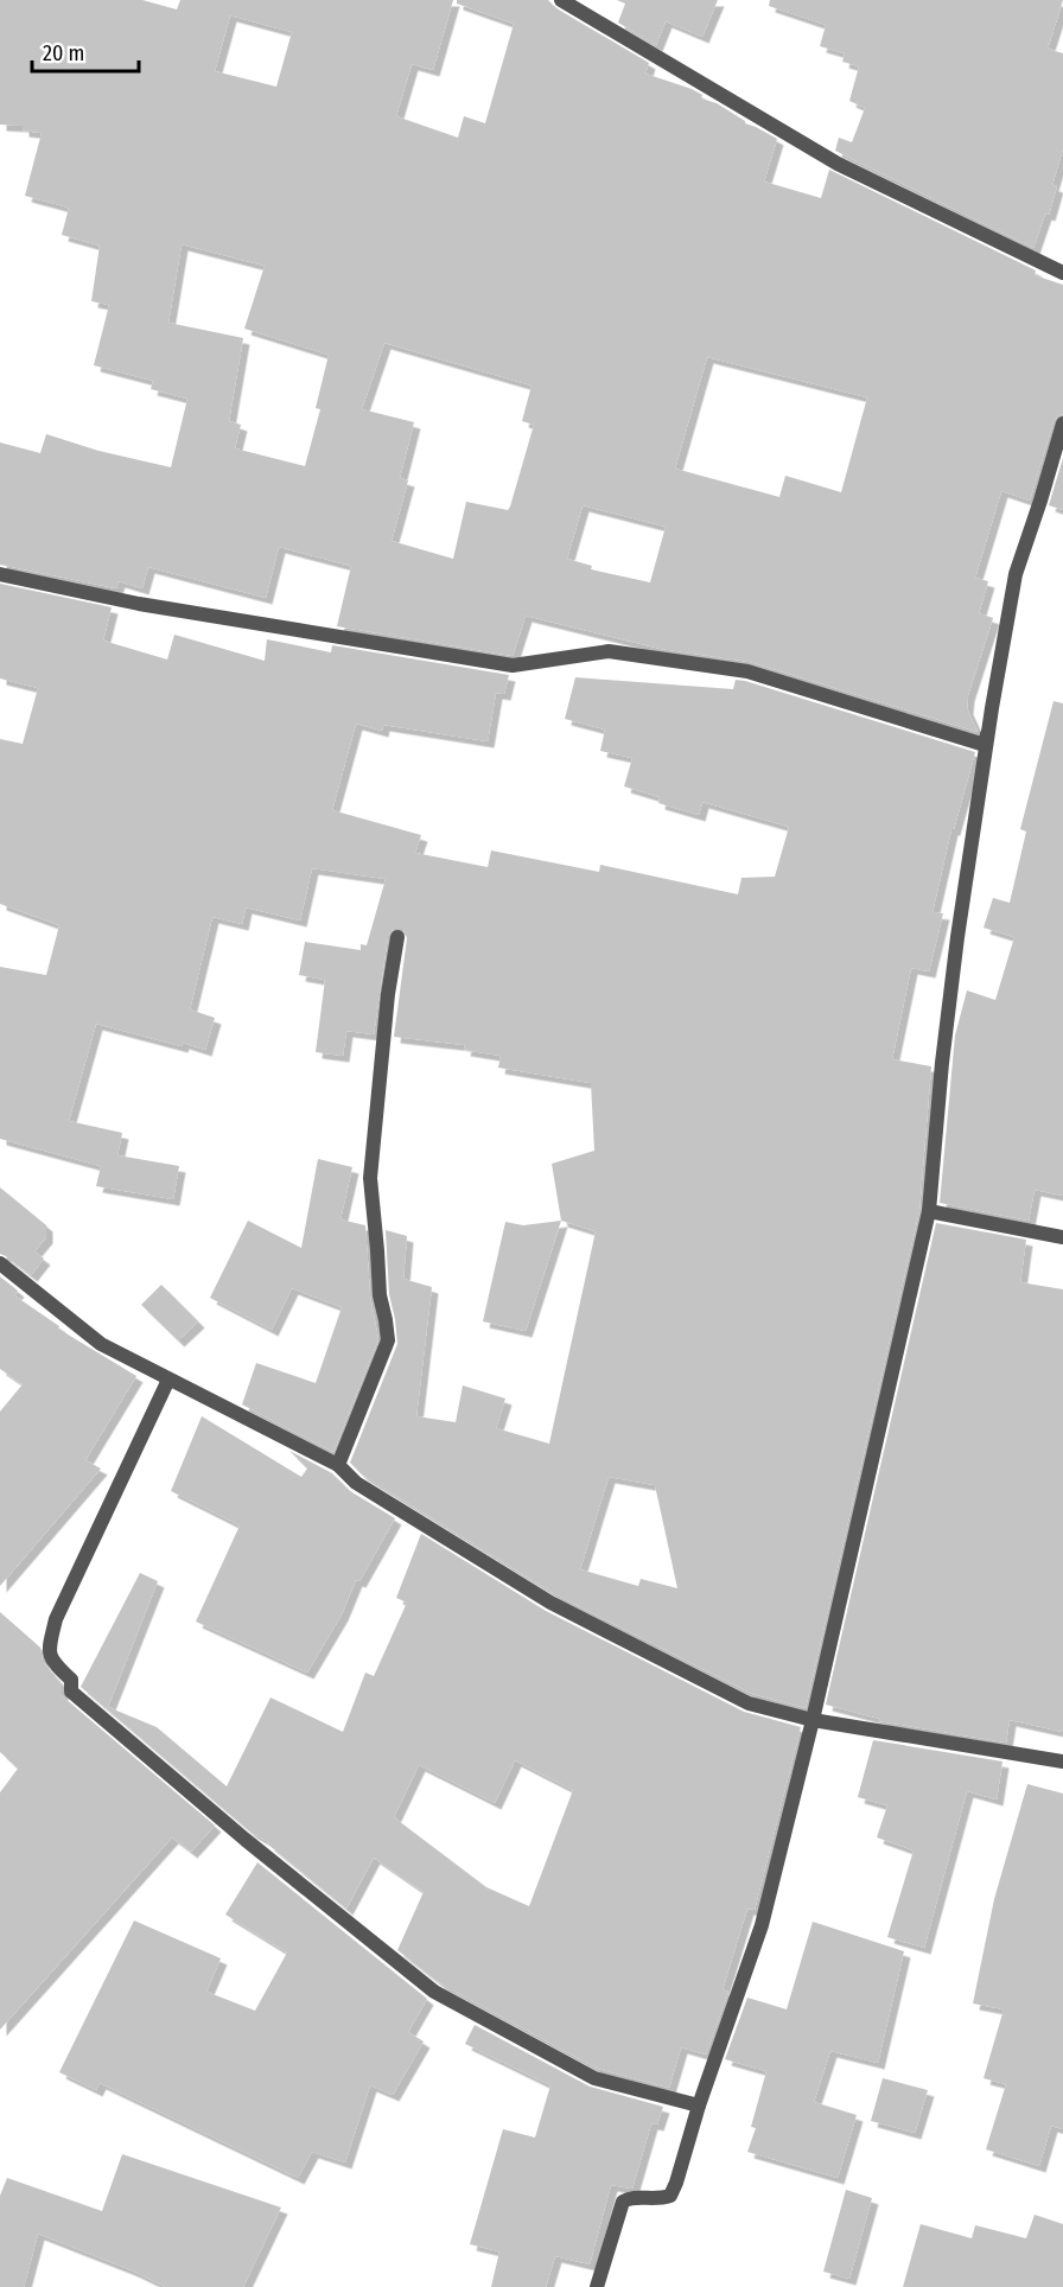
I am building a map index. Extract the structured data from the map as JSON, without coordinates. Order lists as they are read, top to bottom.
{
  "scale_bar": "20 m"
}
